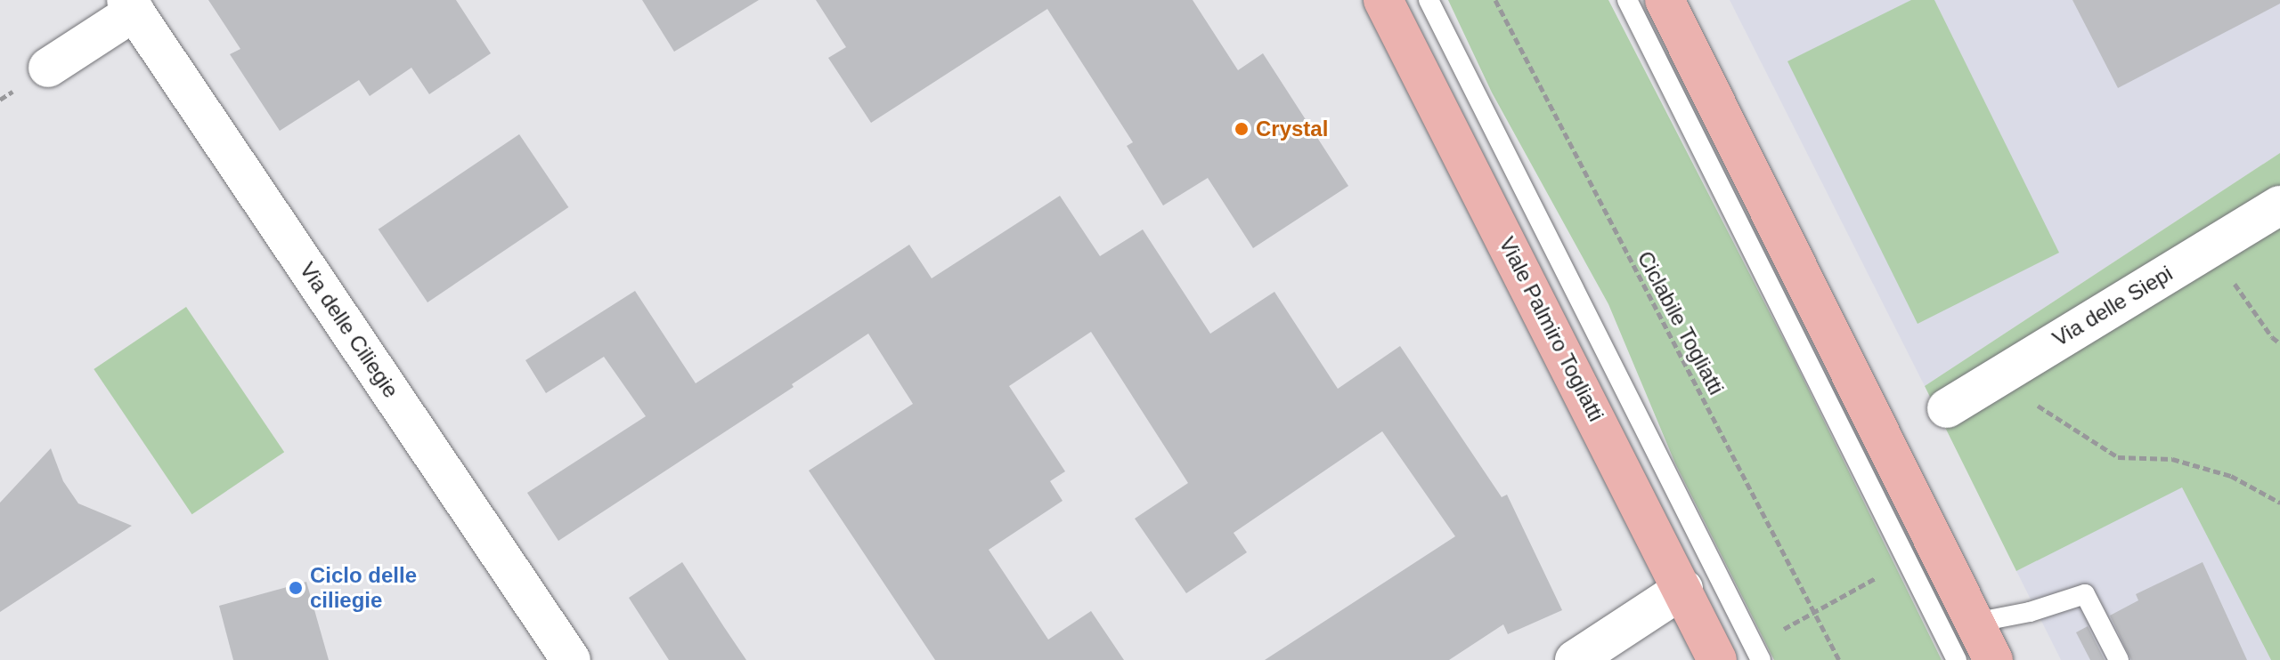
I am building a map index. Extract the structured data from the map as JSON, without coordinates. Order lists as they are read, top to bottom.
{
  "streets": {
    "main road": ["Viale Palmiro Togliatti"],
    "street": ["Via delle Siepi", "Via delle Ciliegie"],
    "path": ["Ciclabile Togliatti"]
  },
  "places": ["Crystal", "Ciclo delle ciliegie"]
}
